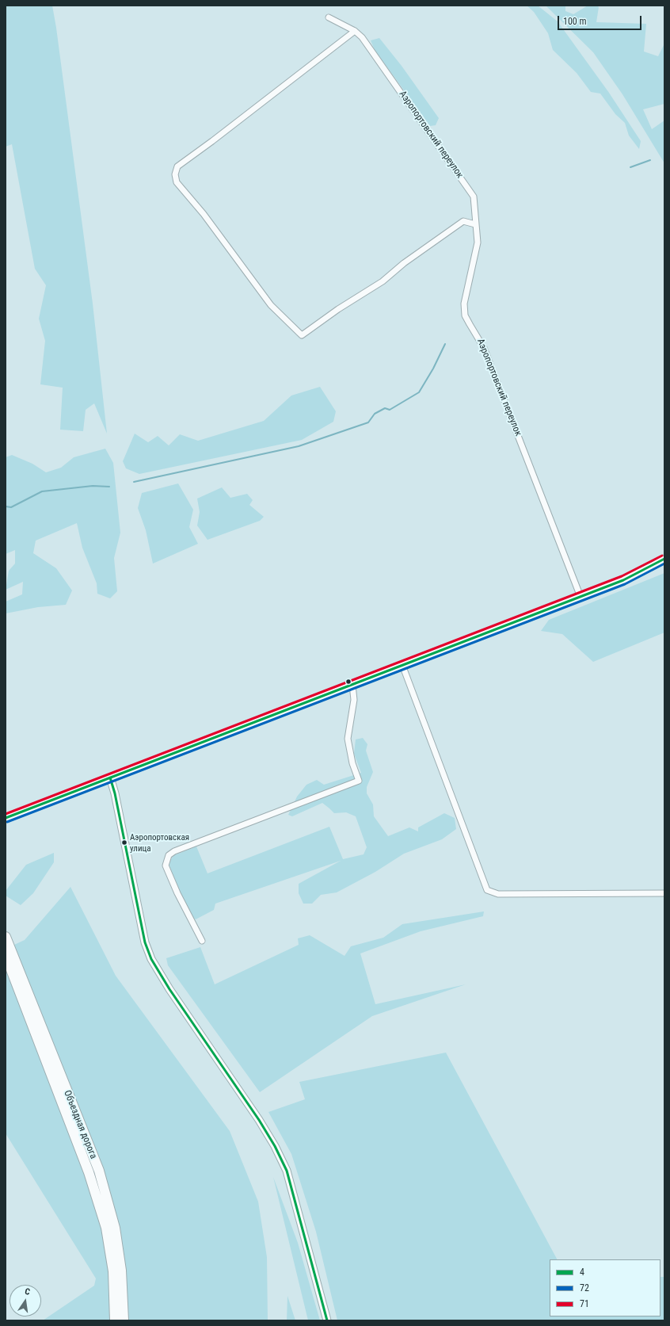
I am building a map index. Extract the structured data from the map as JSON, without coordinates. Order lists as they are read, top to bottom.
{
  "streets": {
    "highway": ["Объездная дорога"],
    "street": ["Аэропортовский переулок"]
  },
  "places": ["Аэропортовская улица"],
  "lines": ["transit line 71", "transit line 4", "transit line 72"],
  "legend": ["4", "72", "71"],
  "scale_bar": "100 m",
  "north": "top"
}
